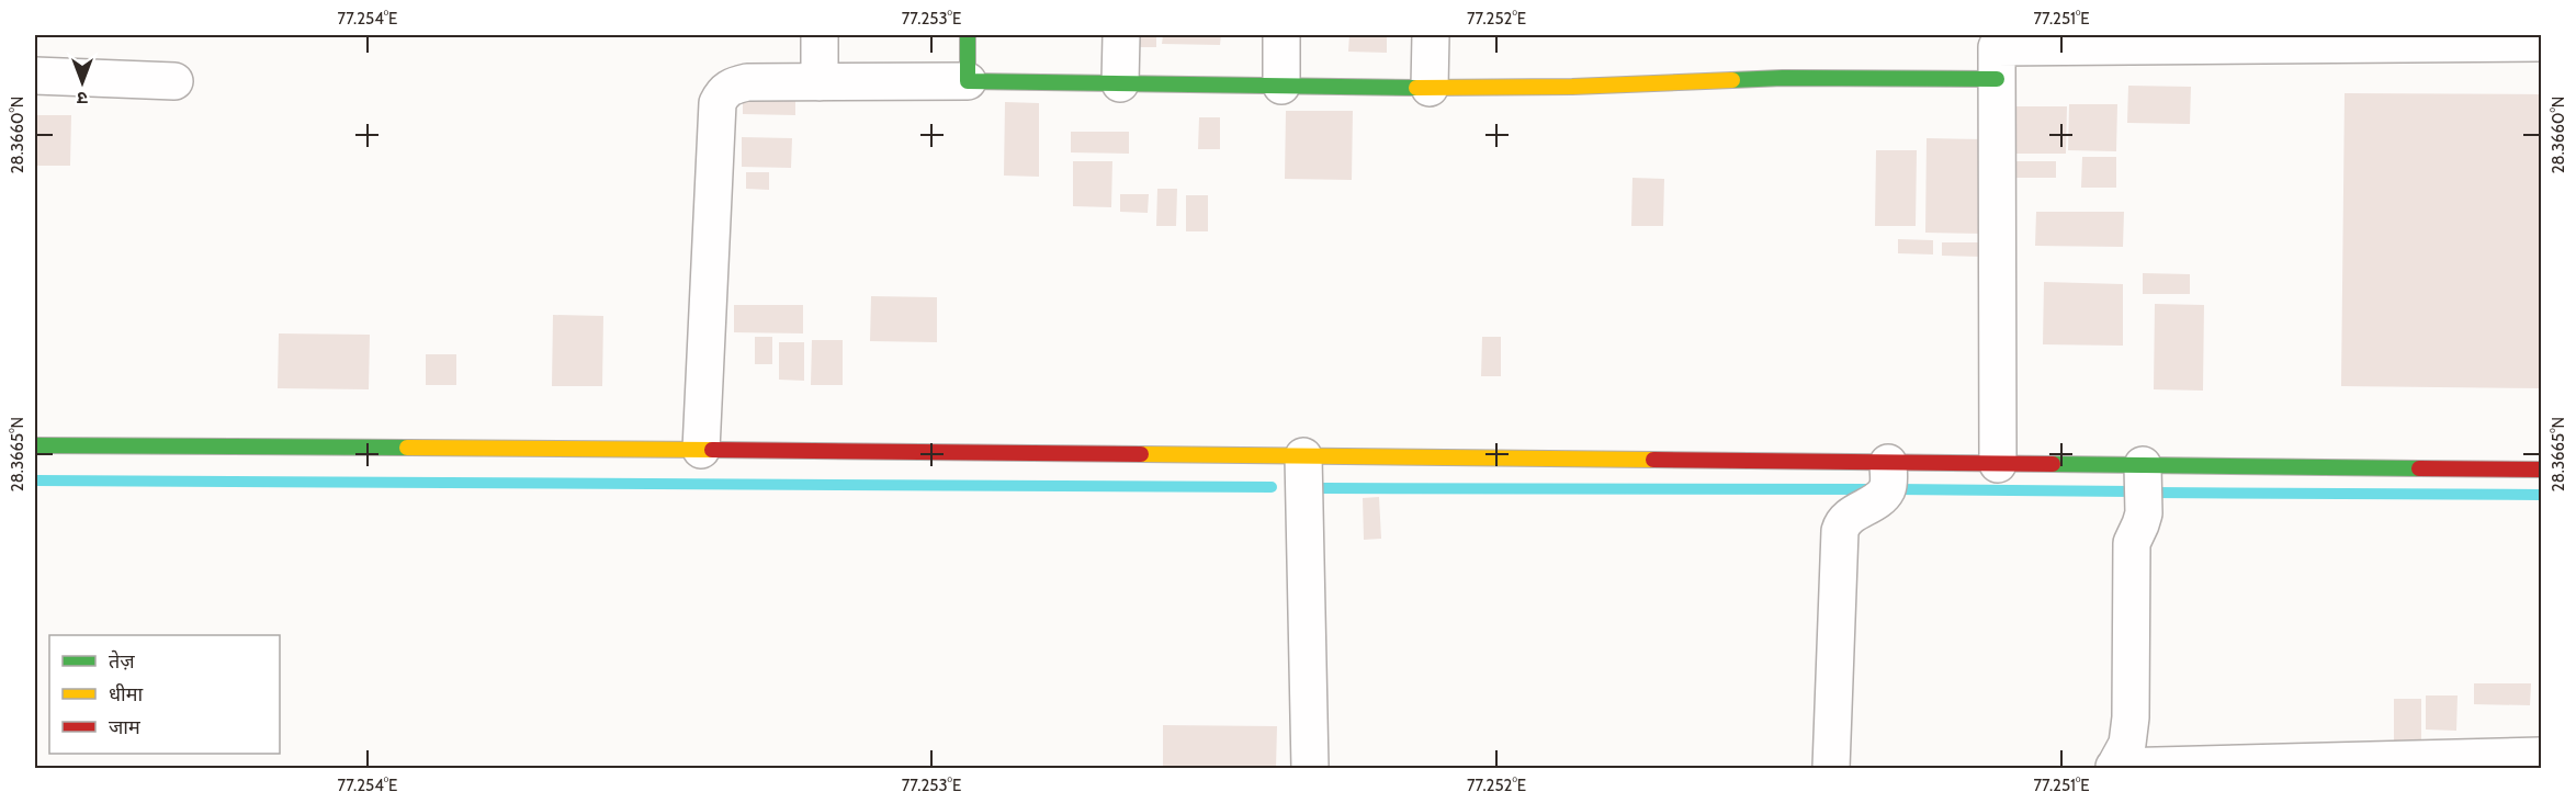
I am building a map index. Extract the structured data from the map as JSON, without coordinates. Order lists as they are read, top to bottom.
{
  "legend": ["तेज़", "धीमा", "जाम"],
  "north": "bottom",
  "coordinates": [
    "77.254°E",
    "77.253°E",
    "77.252°E",
    "77.251°E",
    "28.3660°N",
    "28.3665°N"
  ]
}
